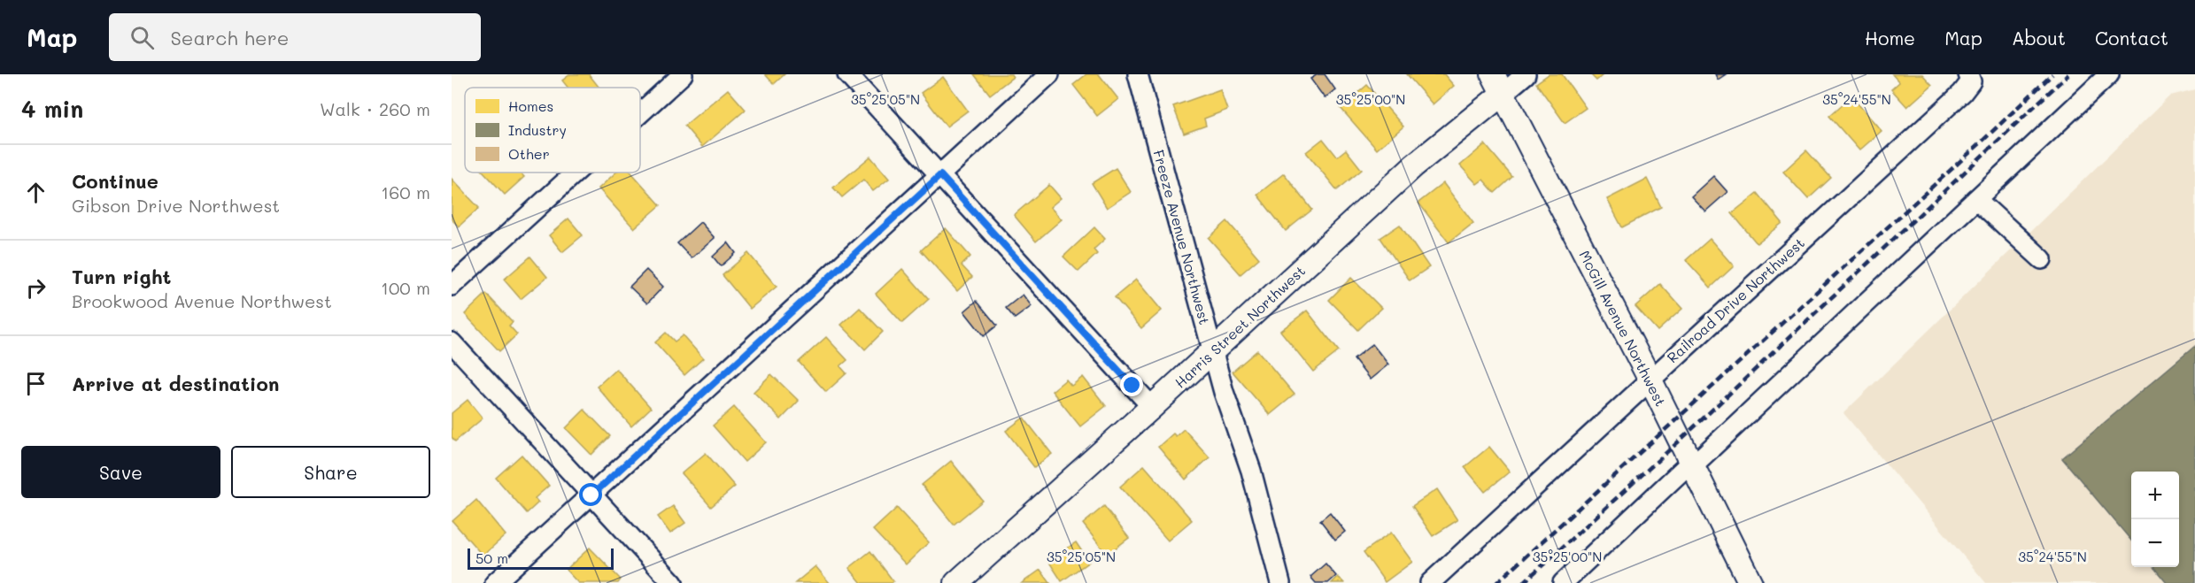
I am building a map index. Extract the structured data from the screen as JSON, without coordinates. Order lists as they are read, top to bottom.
{
  "streets": {
    "street": [
      "Freeze Avenue Northwest",
      "Railroad Drive Northwest",
      "Harris Street Northwest",
      "McGill Avenue Northwest"
    ]
  },
  "crossings": [
    ["Freeze Avenue Northwest", "Harris Street Northwest"],
    ["Railroad Drive Northwest", "McGill Avenue Northwest"],
    ["Harris Street Northwest", "McGill Avenue Northwest"]
  ],
  "legend": ["Homes", "Industry", "Other"],
  "scale_bar": "50 m",
  "page": {
    "header": "Map",
    "search": "Search here",
    "nav": [
      "Home",
      "Map",
      "About",
      "Contact"
    ],
    "heading": ["4 min", "Walk · 260 m"],
    "list": [
      ["Continue", "Gibson Drive Northwest", "160 m"],
      ["Turn right", "Brookwood Avenue Northwest", "100 m"],
      "Arrive at destination"
    ],
    "buttons": ["Save", "Share"],
    "map_buttons": ["+", "−"],
    "scale": "50 m"
  },
  "coordinates": ["35°25'05\"N", "35°25'00\"N", "35°24'55\"N"]
}
